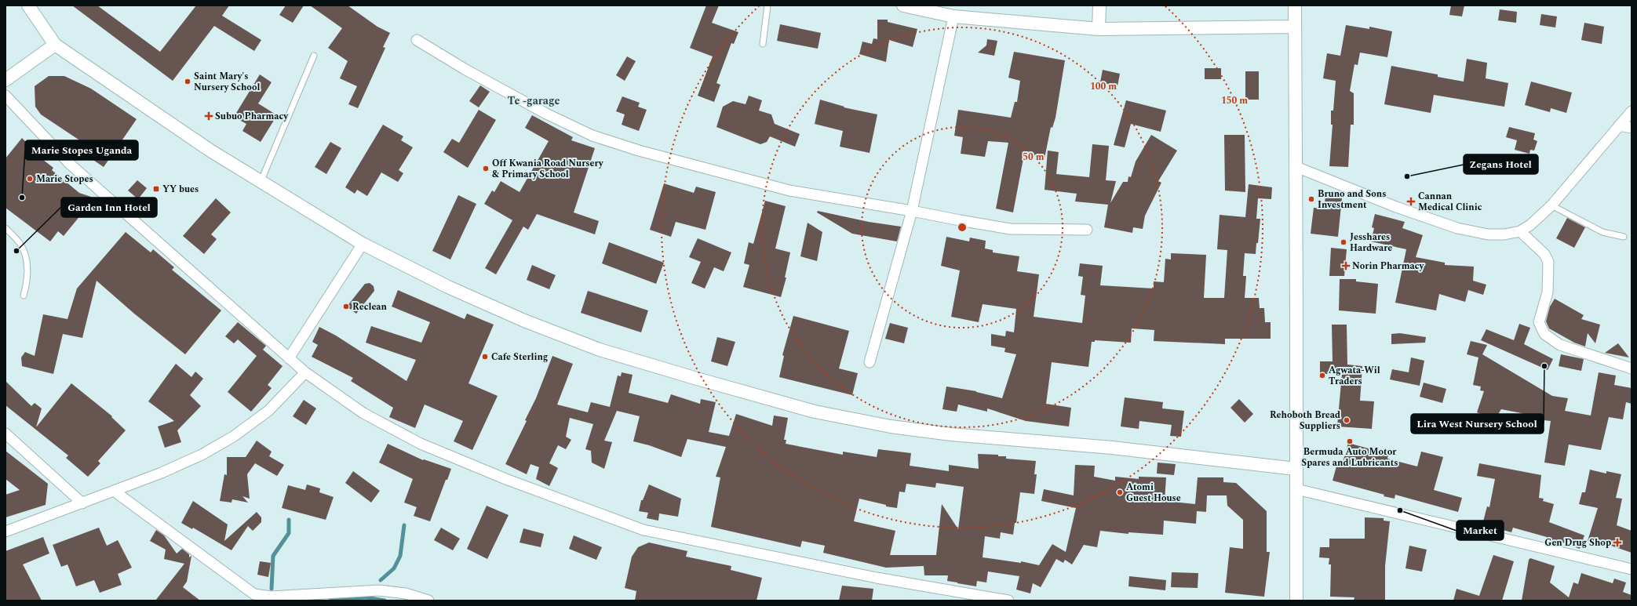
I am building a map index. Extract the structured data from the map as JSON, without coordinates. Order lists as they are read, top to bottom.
{
  "districts": ["Te -garage"],
  "places": {
    "other": [
      "Saint Mary's Nursery School",
      "Off Kwania Road Nursery & Primary School",
      "Zegans Hotel",
      "Marie Stopes",
      "Marie Stopes Uganda",
      "Bruno and Sons Investment",
      "Jesshares Hardware",
      "Garden Inn Hotel",
      "Reclean",
      "Cafe Sterling",
      "Lira West Nursery School",
      "Agwata-Wil Traders",
      "Rehoboth Bread Suppliers",
      "Bermuda Auto Motor Spares and Lubricants",
      "Atomi Guest House",
      "Market"
    ],
    "health": [
      "Subuo Pharmacy",
      "Cannan Medical Clinic",
      "Norin Pharmacy",
      "Gen Drug Shop"
    ],
    "transit": ["YY bues"]
  },
  "rings": ["100 m", "150 m", "50 m"]
}
